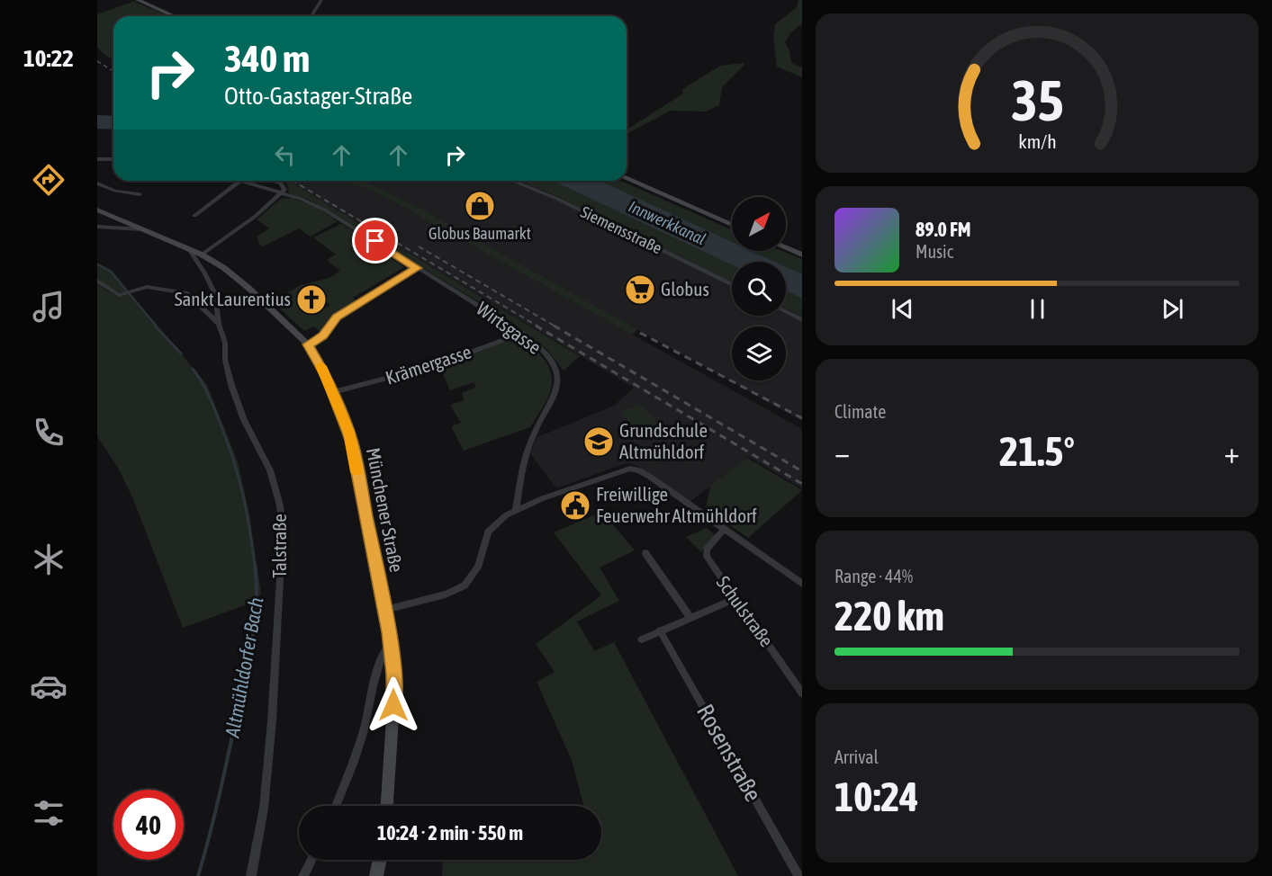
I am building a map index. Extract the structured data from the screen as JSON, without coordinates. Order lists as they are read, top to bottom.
{
  "streets": {
    "street": [
      "Siemensstraße",
      "Wirtsgasse",
      "Krämergasse",
      "Münchener Straße",
      "Talstraße",
      "Schulstraße",
      "Rosenstraße"
    ]
  },
  "crossings": [
    ["Wirtsgasse", "Krämergasse"],
    ["Krämergasse", "Münchener Straße"],
    ["Münchener Straße", "Talstraße"]
  ],
  "water": ["Innwerkkanal", "Altmühldorfer Bach"],
  "places": {
    "shop": ["Globus Baumarkt"],
    "supermarket": ["Globus"],
    "church": ["Sankt Laurentius"],
    "school or university": ["Grundschule Altmühldorf"],
    "public building": ["Freiwillige Feuerwehr Altmühldorf"]
  },
  "north": "top right",
  "page": {
    "tabs": "10:22",
    "turn": ["340 m", "Otto-Gastager-Straße"],
    "song": ["89.0 FM", "Music"],
    "tile": [
      "Climate",
      ["Range · 44%", "220 km"],
      ["Arrival", "10:24"]
    ],
    "heat": ["−", "21.5°", "+"],
    "limit": "40",
    "trip": "10:24 · 2 min · 550 m",
    "gauge": ["35", "km/h"]
  }
}
